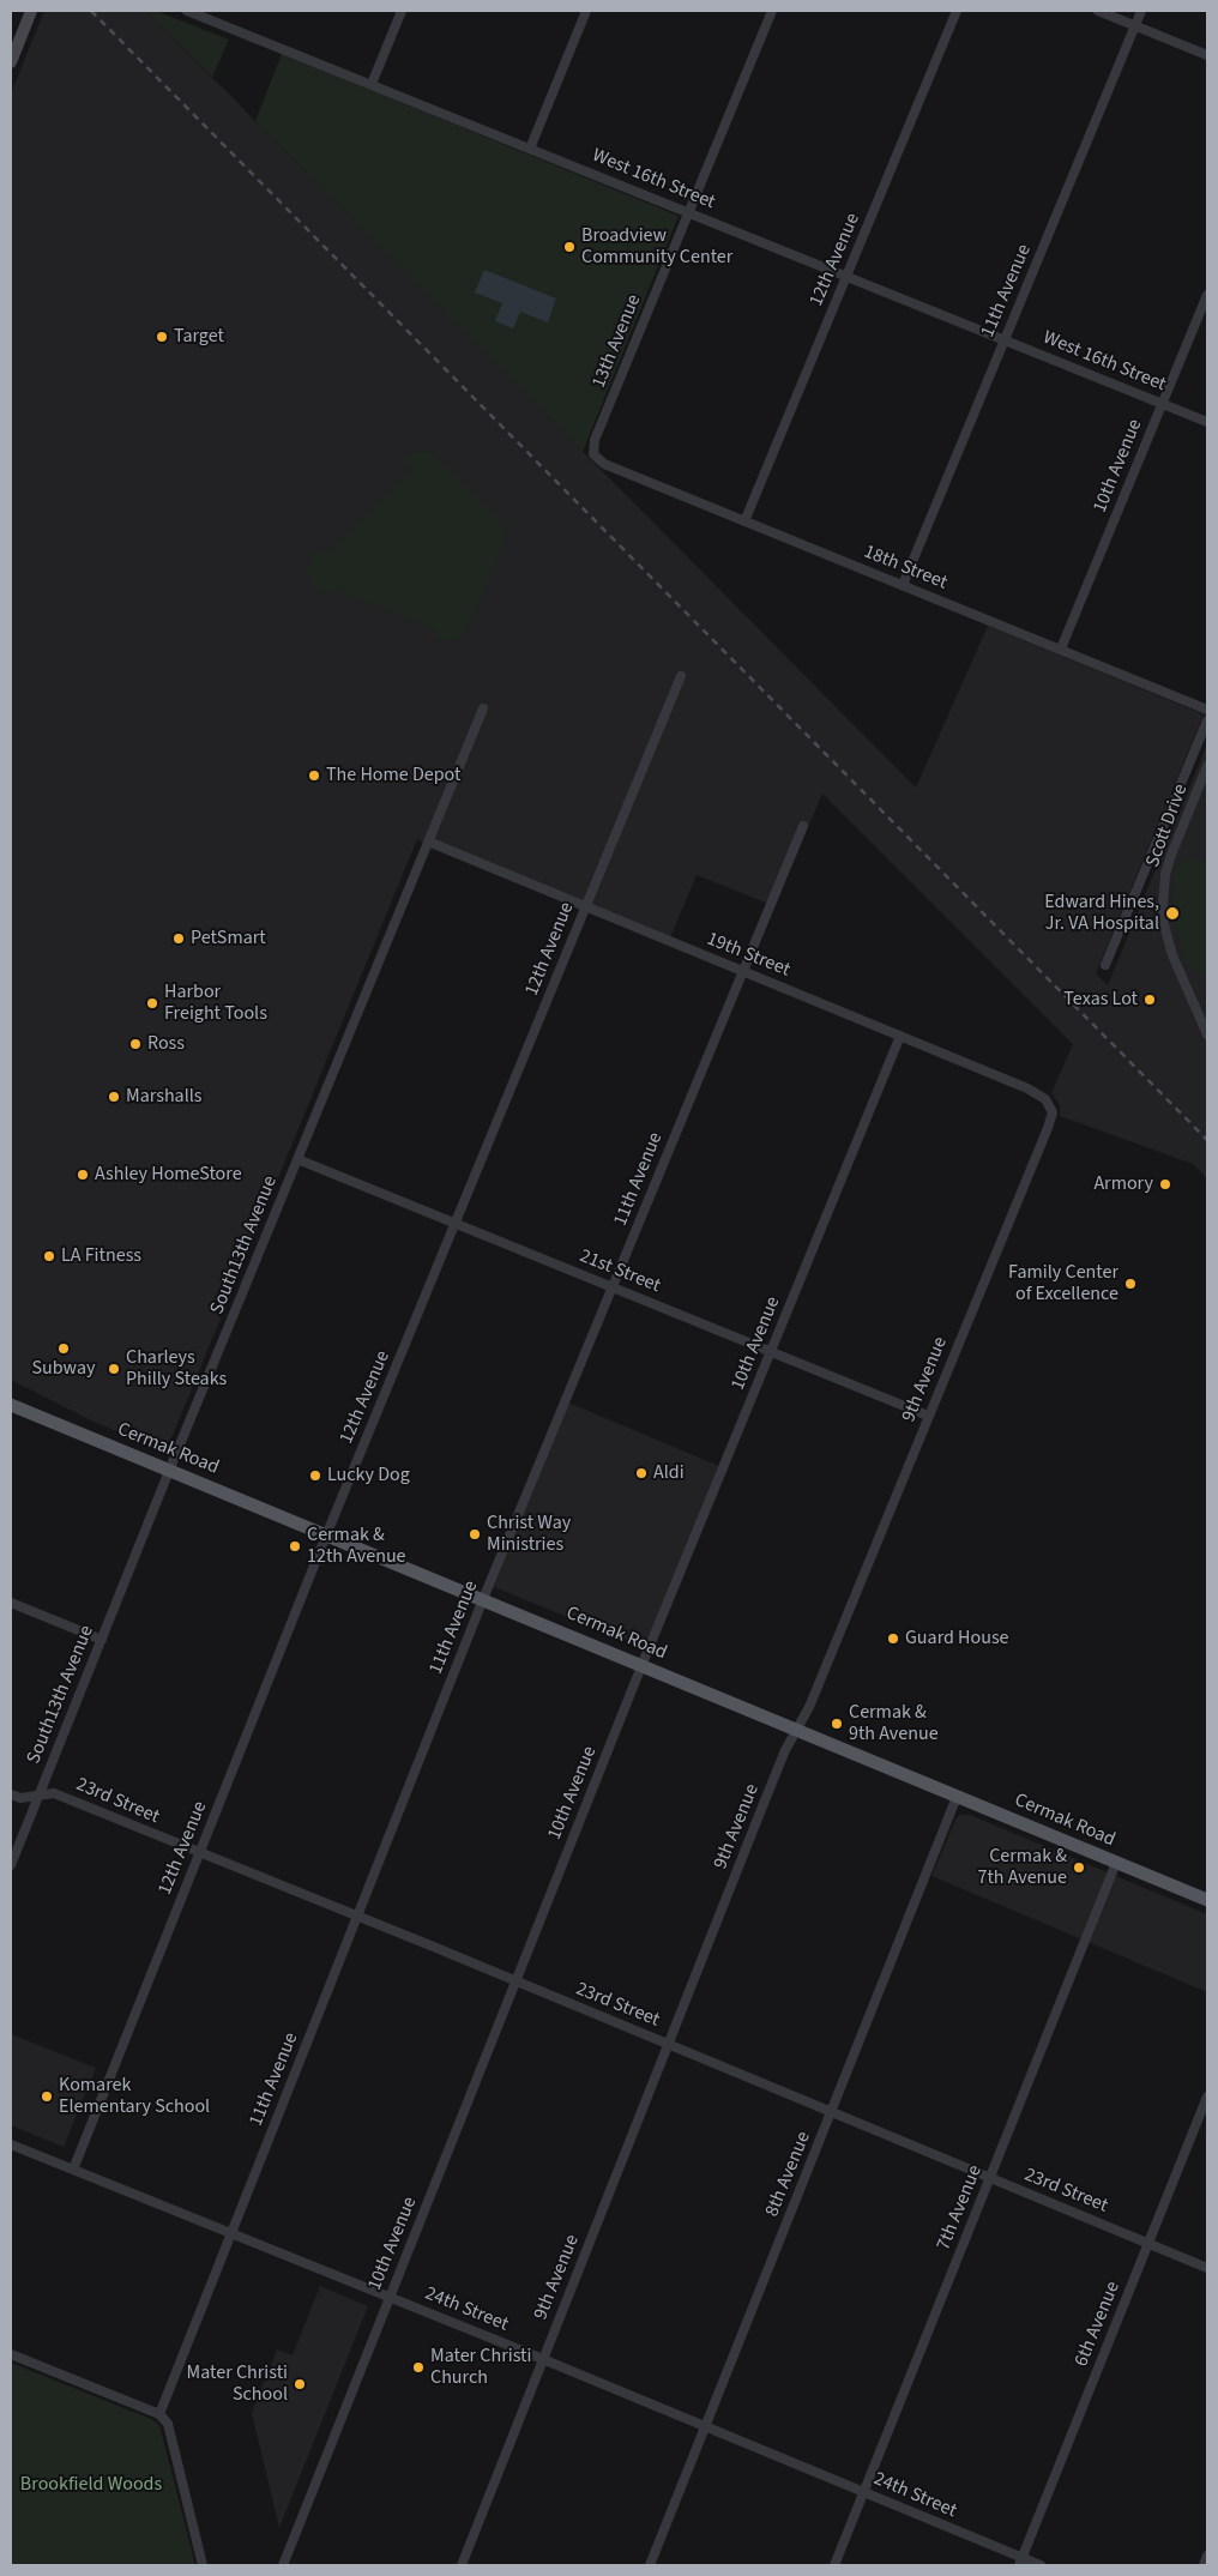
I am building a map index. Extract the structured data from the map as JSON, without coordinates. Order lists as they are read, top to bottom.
{
  "streets": {
    "main road": ["Cermak Road"],
    "street": [
      "West 16th Street",
      "12th Avenue",
      "11th Avenue",
      "13th Avenue",
      "10th Avenue",
      "18th Street",
      "Scott Drive",
      "19th Street",
      "South13th Avenue",
      "21st Street",
      "9th Avenue",
      "23rd Street",
      "8th Avenue",
      "7th Avenue",
      "24th Street",
      "6th Avenue"
    ]
  },
  "crossings": [
    ["West 16th Street", "12th Avenue"],
    ["West 16th Street", "11th Avenue"],
    ["West 16th Street", "13th Avenue"],
    ["West 16th Street", "10th Avenue"],
    ["12th Avenue", "18th Street"],
    ["12th Avenue", "19th Street"],
    ["12th Avenue", "21st Street"],
    ["12th Avenue", "Cermak Road"],
    ["12th Avenue", "23rd Street"],
    ["12th Avenue", "24th Street"],
    ["11th Avenue", "18th Street"],
    ["11th Avenue", "19th Street"],
    ["11th Avenue", "21st Street"],
    ["11th Avenue", "Cermak Road"],
    ["11th Avenue", "23rd Street"],
    ["11th Avenue", "24th Street"],
    ["13th Avenue", "18th Street"],
    ["10th Avenue", "18th Street"],
    ["10th Avenue", "19th Street"],
    ["10th Avenue", "21st Street"],
    ["10th Avenue", "Cermak Road"],
    ["10th Avenue", "23rd Street"],
    ["10th Avenue", "24th Street"],
    ["19th Street", "South13th Avenue"],
    ["19th Street", "9th Avenue"],
    ["South13th Avenue", "21st Street"],
    ["South13th Avenue", "Cermak Road"],
    ["South13th Avenue", "23rd Street"],
    ["21st Street", "9th Avenue"],
    ["9th Avenue", "Cermak Road"],
    ["9th Avenue", "23rd Street"],
    ["9th Avenue", "24th Street"],
    ["Cermak Road", "8th Avenue"],
    ["Cermak Road", "7th Avenue"],
    ["23rd Street", "8th Avenue"],
    ["23rd Street", "7th Avenue"],
    ["23rd Street", "6th Avenue"],
    ["8th Avenue", "24th Street"],
    ["7th Avenue", "24th Street"],
    ["24th Street", "6th Avenue"]
  ],
  "parks": ["Brookfield Woods"],
  "places": [
    "Broadview Community Center",
    "Target",
    "The Home Depot",
    "Edward Hines, Jr. VA Hospital",
    "PetSmart",
    "Texas Lot",
    "Harbor Freight Tools",
    "Ross",
    "Marshalls",
    "Ashley HomeStore",
    "Armory",
    "LA Fitness",
    "Family Center of Excellence",
    "Subway",
    "Charleys Philly Steaks",
    "Aldi",
    "Lucky Dog",
    "Christ Way Ministries",
    "Cermak & 12th Avenue",
    "Guard House",
    "Cermak & 9th Avenue",
    "Cermak & 7th Avenue",
    "Komarek Elementary School",
    "Mater Christi Church",
    "Mater Christi School"
  ]
}
